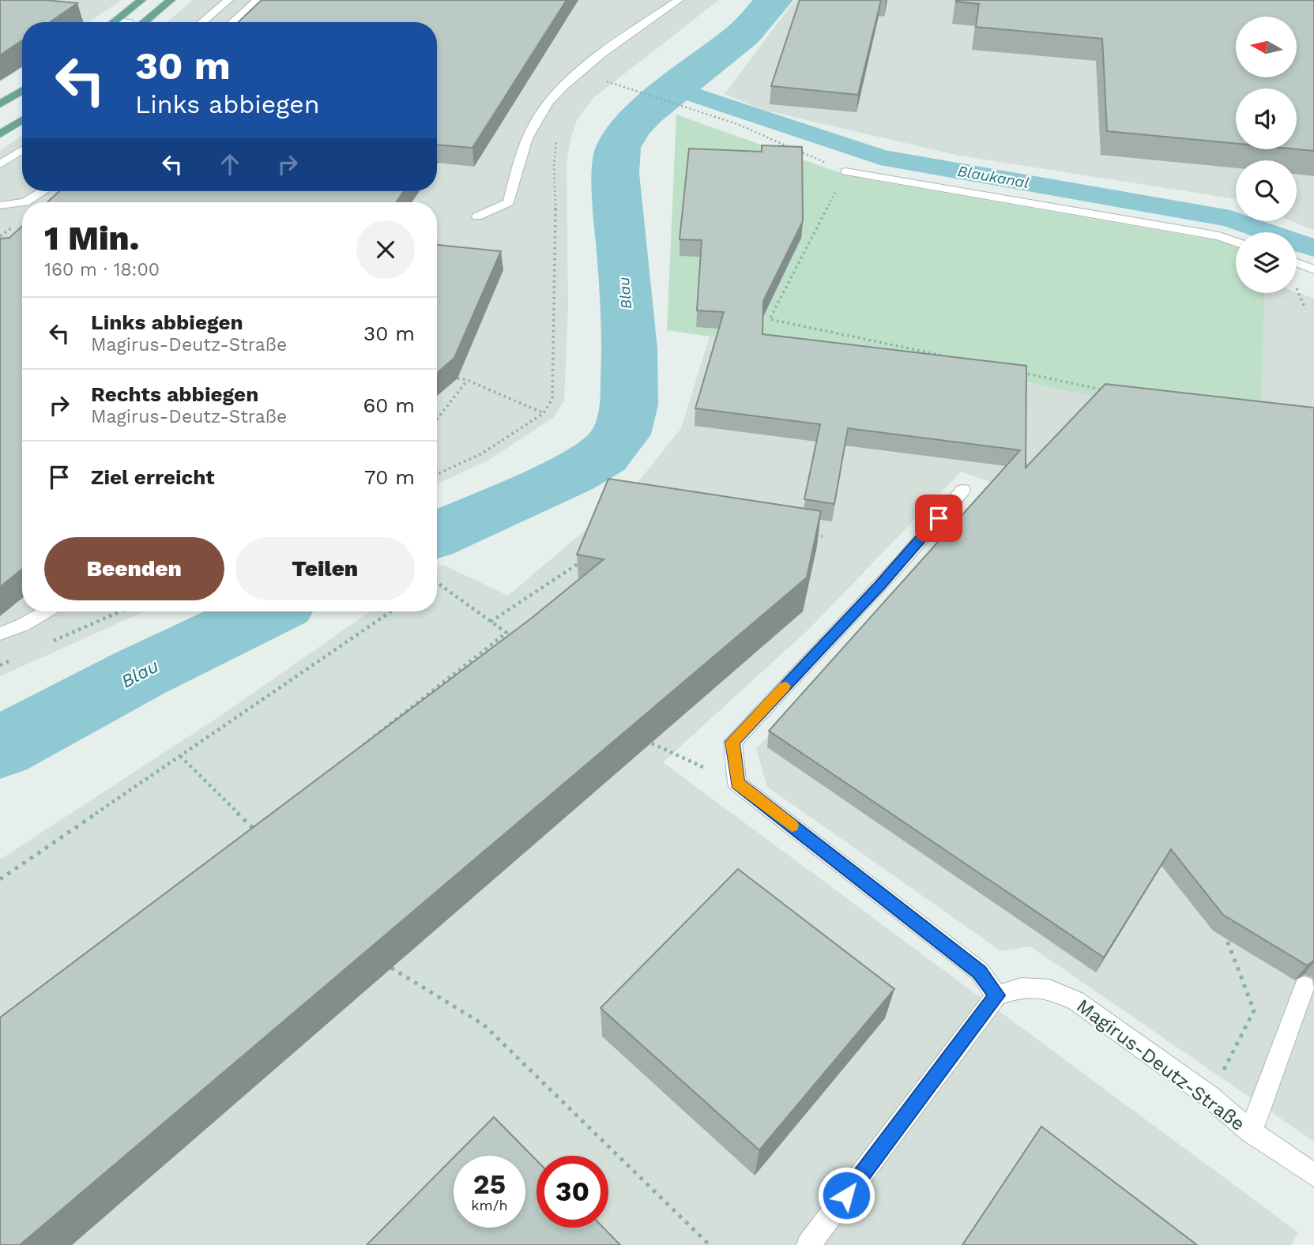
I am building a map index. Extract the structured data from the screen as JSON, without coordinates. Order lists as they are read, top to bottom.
{
  "streets": {
    "street": ["Magirus-Deutz-Straße"]
  },
  "water": ["Blaukanal", "Blau"],
  "north": "left",
  "page": {
    "turn": ["30 m", "Links abbiegen"],
    "heading": ["1 Min.", "160 m · 18:00"],
    "list": [
      {
        "name": "Links abbiegen",
        "note": "Magirus-Deutz-Straße",
        "value": "30 m"
      },
      {
        "name": "Rechts abbiegen",
        "note": "Magirus-Deutz-Straße",
        "value": "60 m"
      },
      {
        "name": "Ziel erreicht",
        "value": "70 m"
      }
    ],
    "buttons": ["Beenden", "Teilen"],
    "speed": "25 km/h",
    "limit": "30"
  }
}
